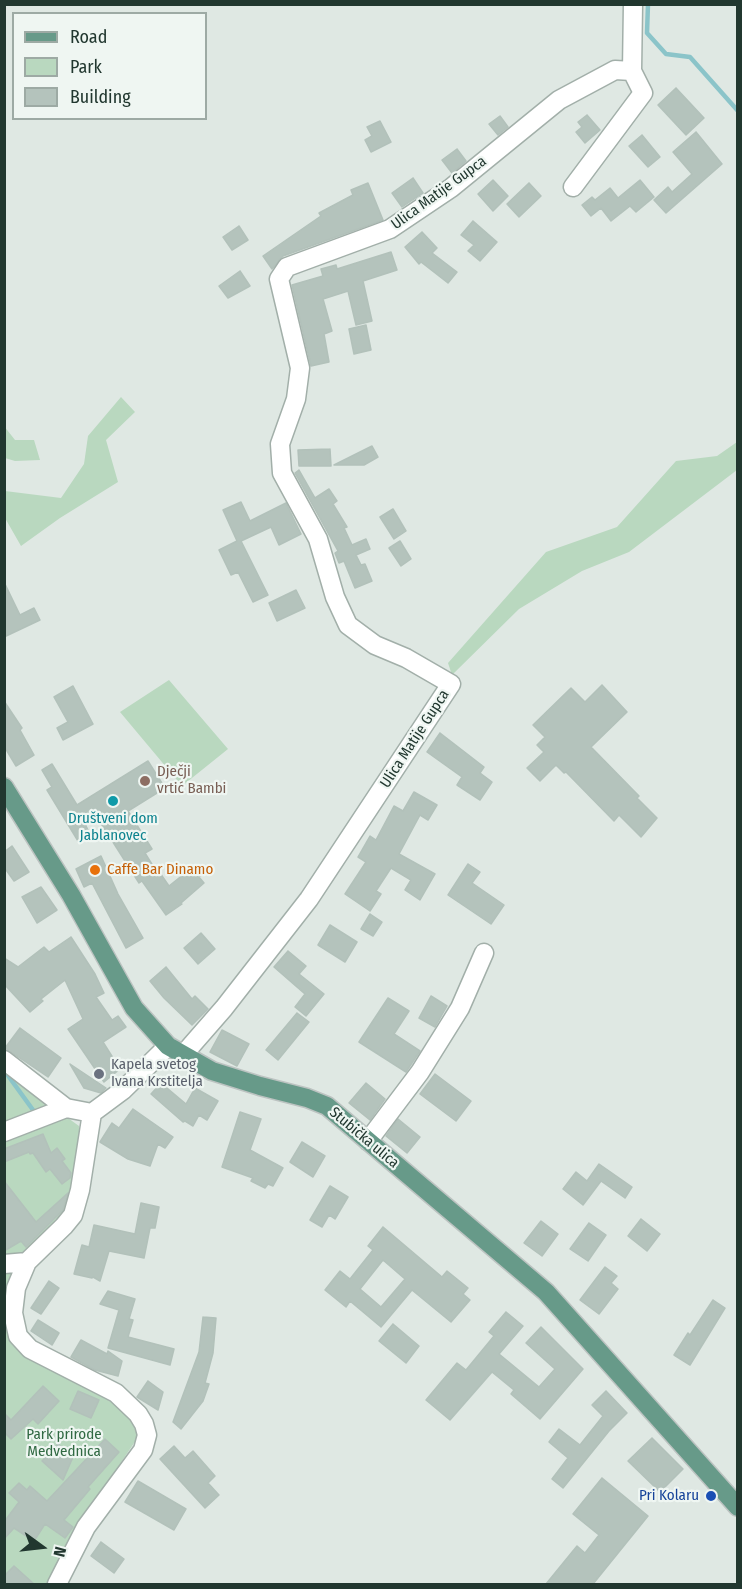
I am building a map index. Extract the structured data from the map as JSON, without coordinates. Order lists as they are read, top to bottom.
{
  "streets": {
    "main road": ["Stubička ulica"],
    "street": ["Ulica Matije Gupca"]
  },
  "crossings": [
    ["Ulica Matije Gupca", "Stubička ulica"]
  ],
  "parks": ["Park prirode Medvednica"],
  "places": [
    "Dječji vrtić Bambi",
    "Društveni dom Jablanovec",
    "Caffe Bar Dinamo",
    "Kapela svetog Ivana Krstitelja",
    "Pri Kolaru"
  ],
  "legend": ["Road", "Park", "Building"],
  "north": "right"
}
